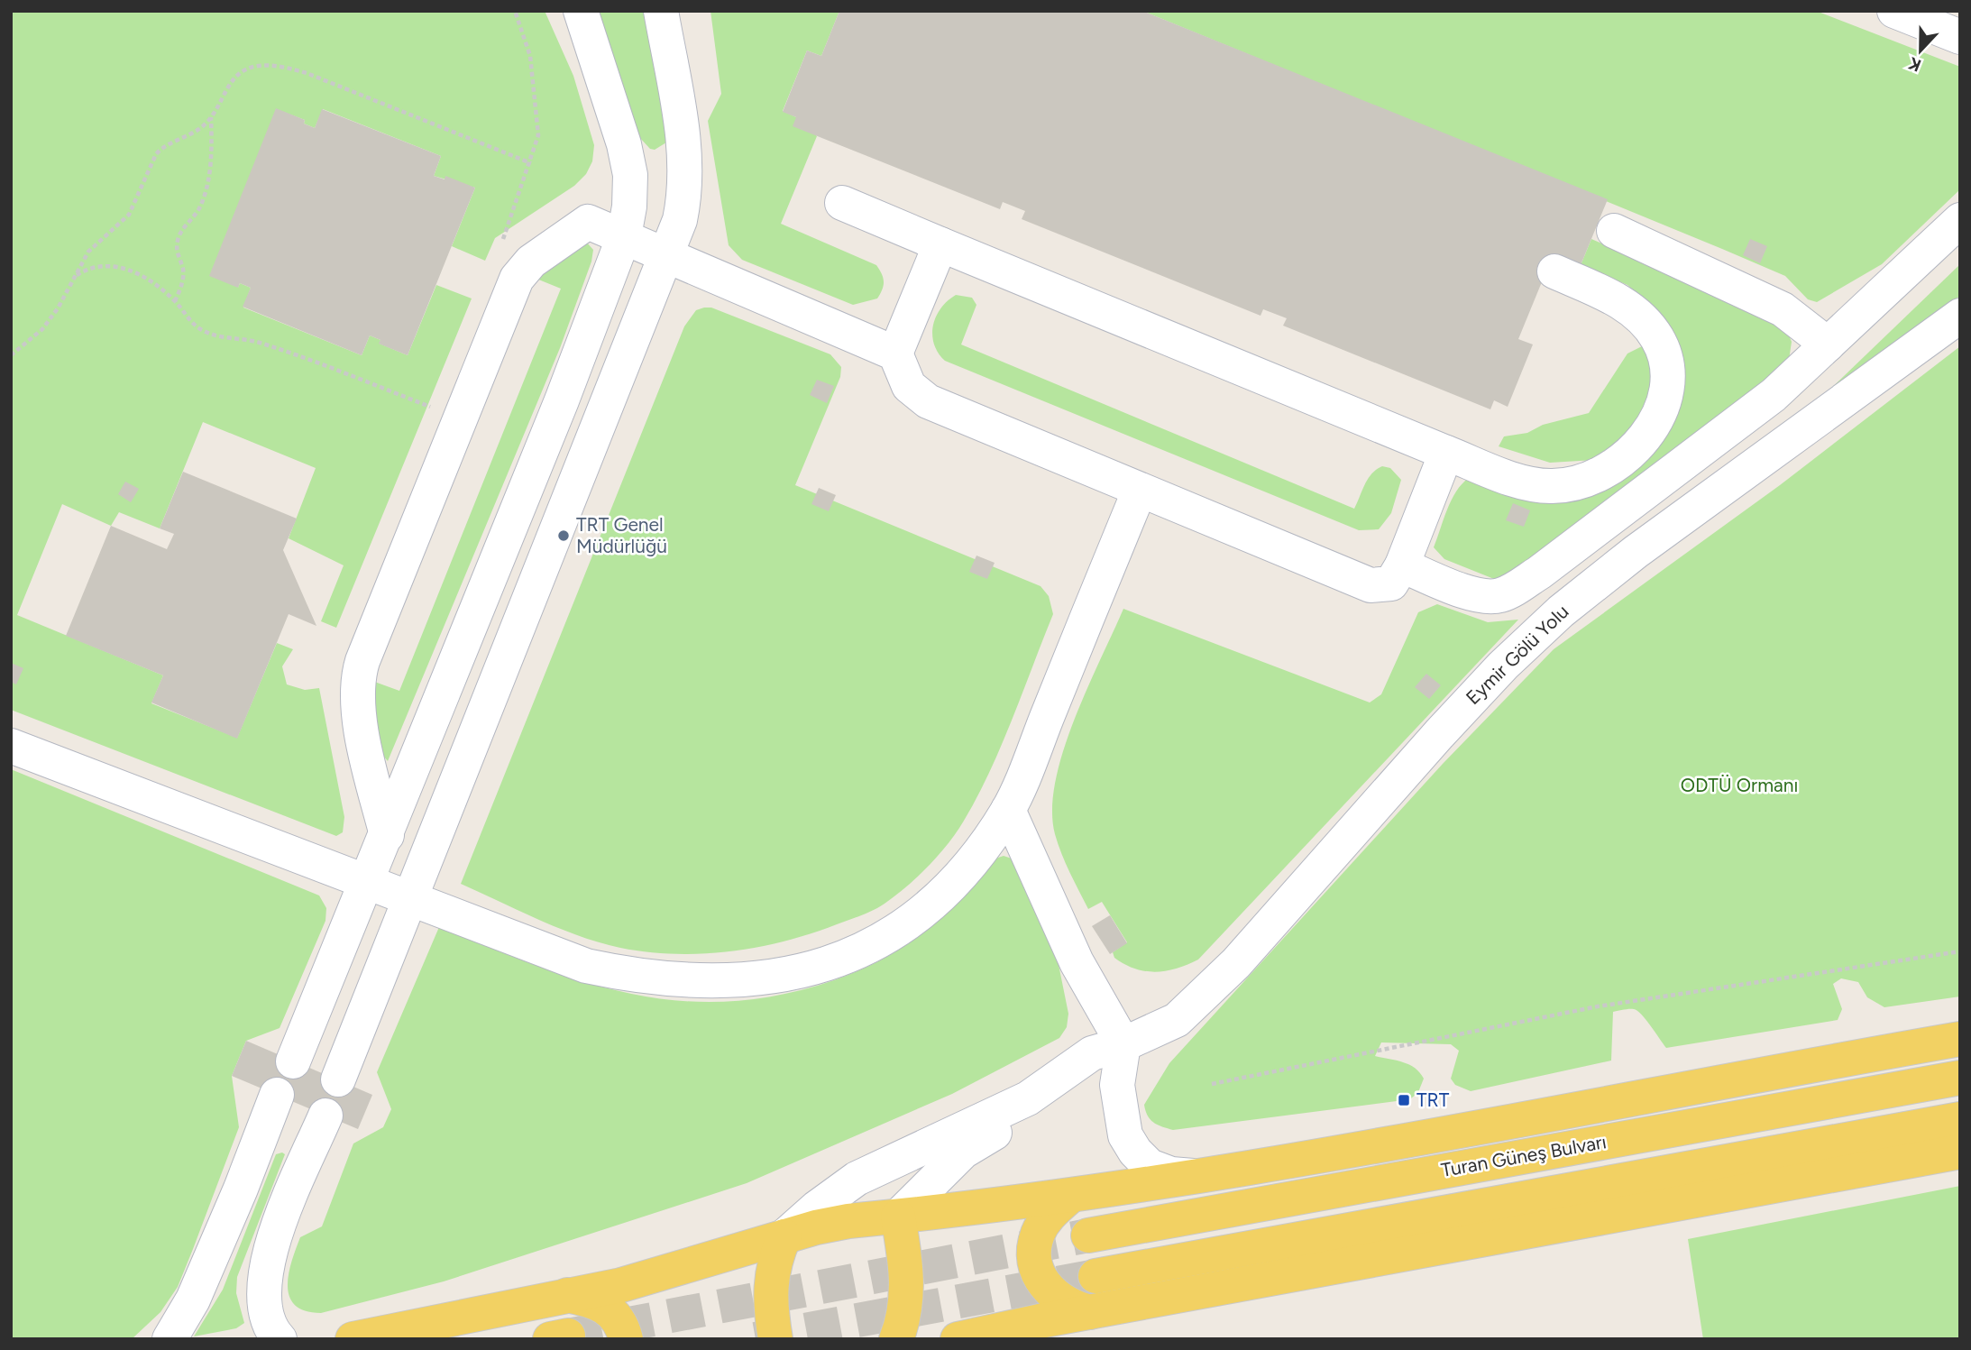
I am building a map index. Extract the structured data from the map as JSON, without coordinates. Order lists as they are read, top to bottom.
{
  "streets": {
    "main road": ["Turan Güneş Bulvarı"],
    "street": ["Eymir Gölü Yolu"]
  },
  "parks": ["ODTÜ Ormanı"],
  "places": {
    "other": ["TRT Genel Müdürlüğü"],
    "transit": ["TRT"]
  },
  "north": "bottom"
}
